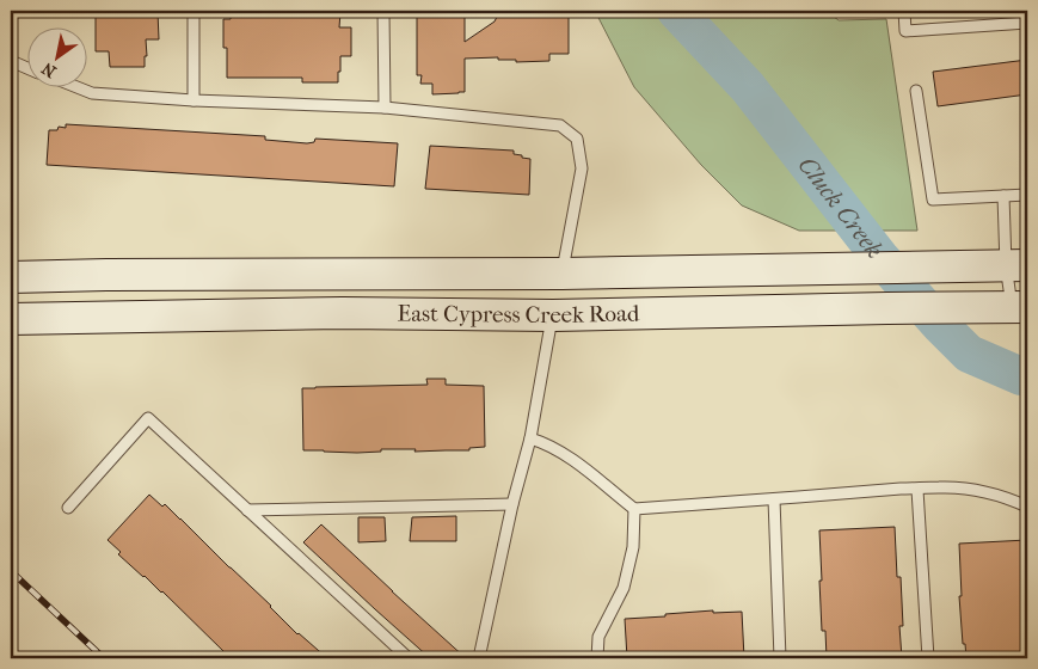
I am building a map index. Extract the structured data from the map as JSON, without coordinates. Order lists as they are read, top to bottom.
{
  "streets": {
    "main road": ["East Cypress Creek Road"]
  },
  "water": ["Cluck Creek"],
  "north": "bottom left"
}
